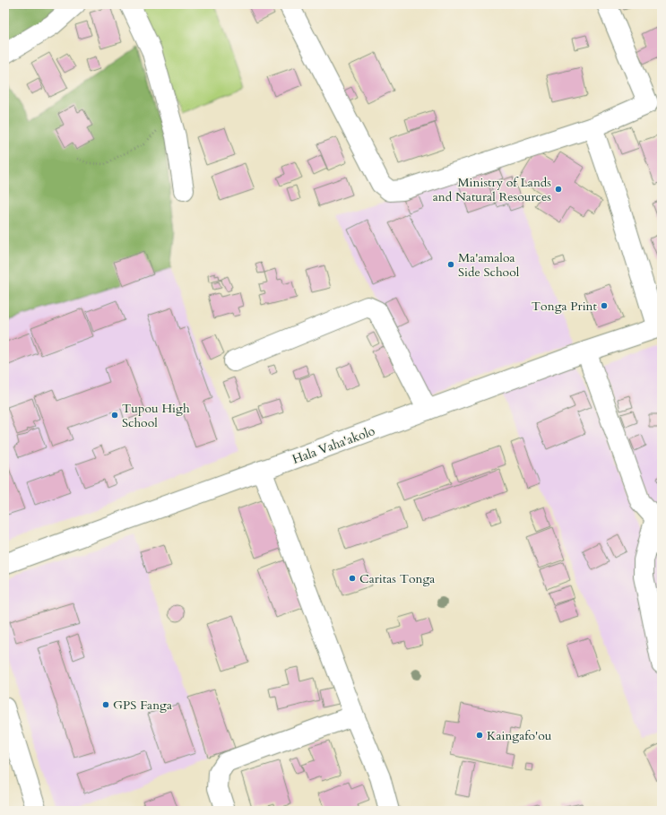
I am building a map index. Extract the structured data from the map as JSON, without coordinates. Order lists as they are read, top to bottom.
{
  "streets": {
    "street": ["Hala Vaha'akolo"]
  },
  "places": [
    "Ministry of Lands and Natural Resources",
    "Ma'amaloa Side School",
    "Tonga Print",
    "Tupou High School",
    "Caritas Tonga",
    "GPS Fanga",
    "Kaingafo'ou"
  ]
}
